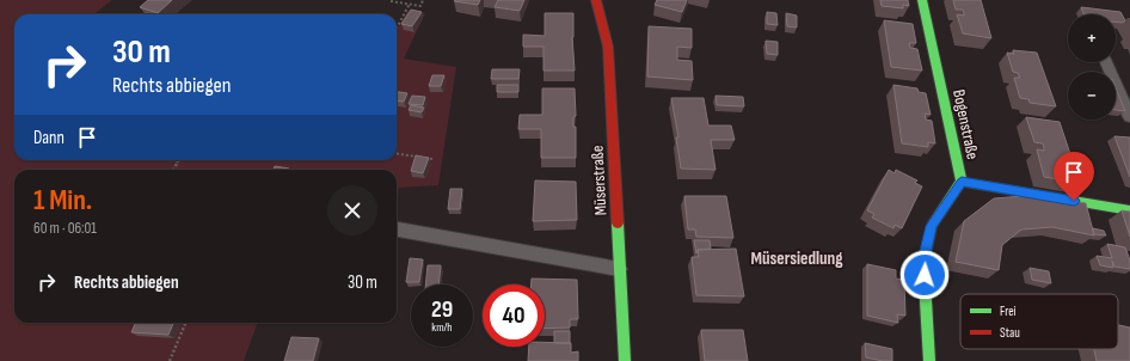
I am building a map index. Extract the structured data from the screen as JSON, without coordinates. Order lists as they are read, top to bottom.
{
  "streets": {
    "street": ["Bogenstraße", "Müserstraße"]
  },
  "districts": ["Müsersiedlung"],
  "legend": ["Frei", "Stau"],
  "page": {
    "map_buttons": ["+", "−"],
    "turn": ["30 m", "Rechts abbiegen"],
    "then": "Dann",
    "heading": ["1 Min.", "60 m · 06:01"],
    "list": [
      {
        "name": "Rechts abbiegen",
        "value": "30 m"
      }
    ],
    "speed": "29 km/h",
    "limit": "40"
  }
}
